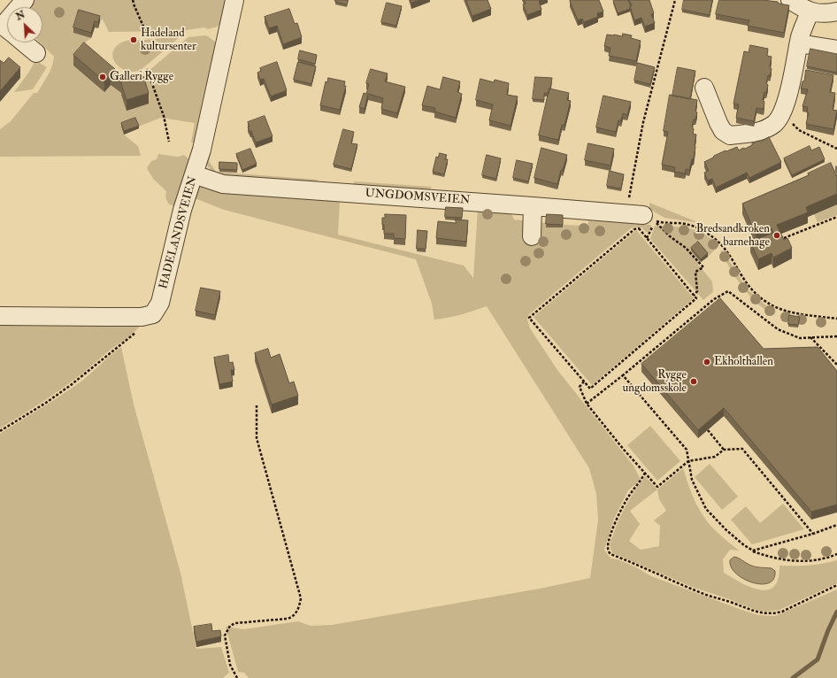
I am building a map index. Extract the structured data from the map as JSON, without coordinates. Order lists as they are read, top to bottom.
{
  "streets": {
    "street": ["UNGDOMSVEIEN", "HADELANDSVEIEN"]
  },
  "crossings": [
    ["UNGDOMSVEIEN", "HADELANDSVEIEN"]
  ],
  "places": [
    "Hadeland kultursenter",
    "Galleri Rygge",
    "Bredsandkroken barnehage",
    "Ekholthallen",
    "Rygge ungdomsskole"
  ],
  "north": "top left"
}
